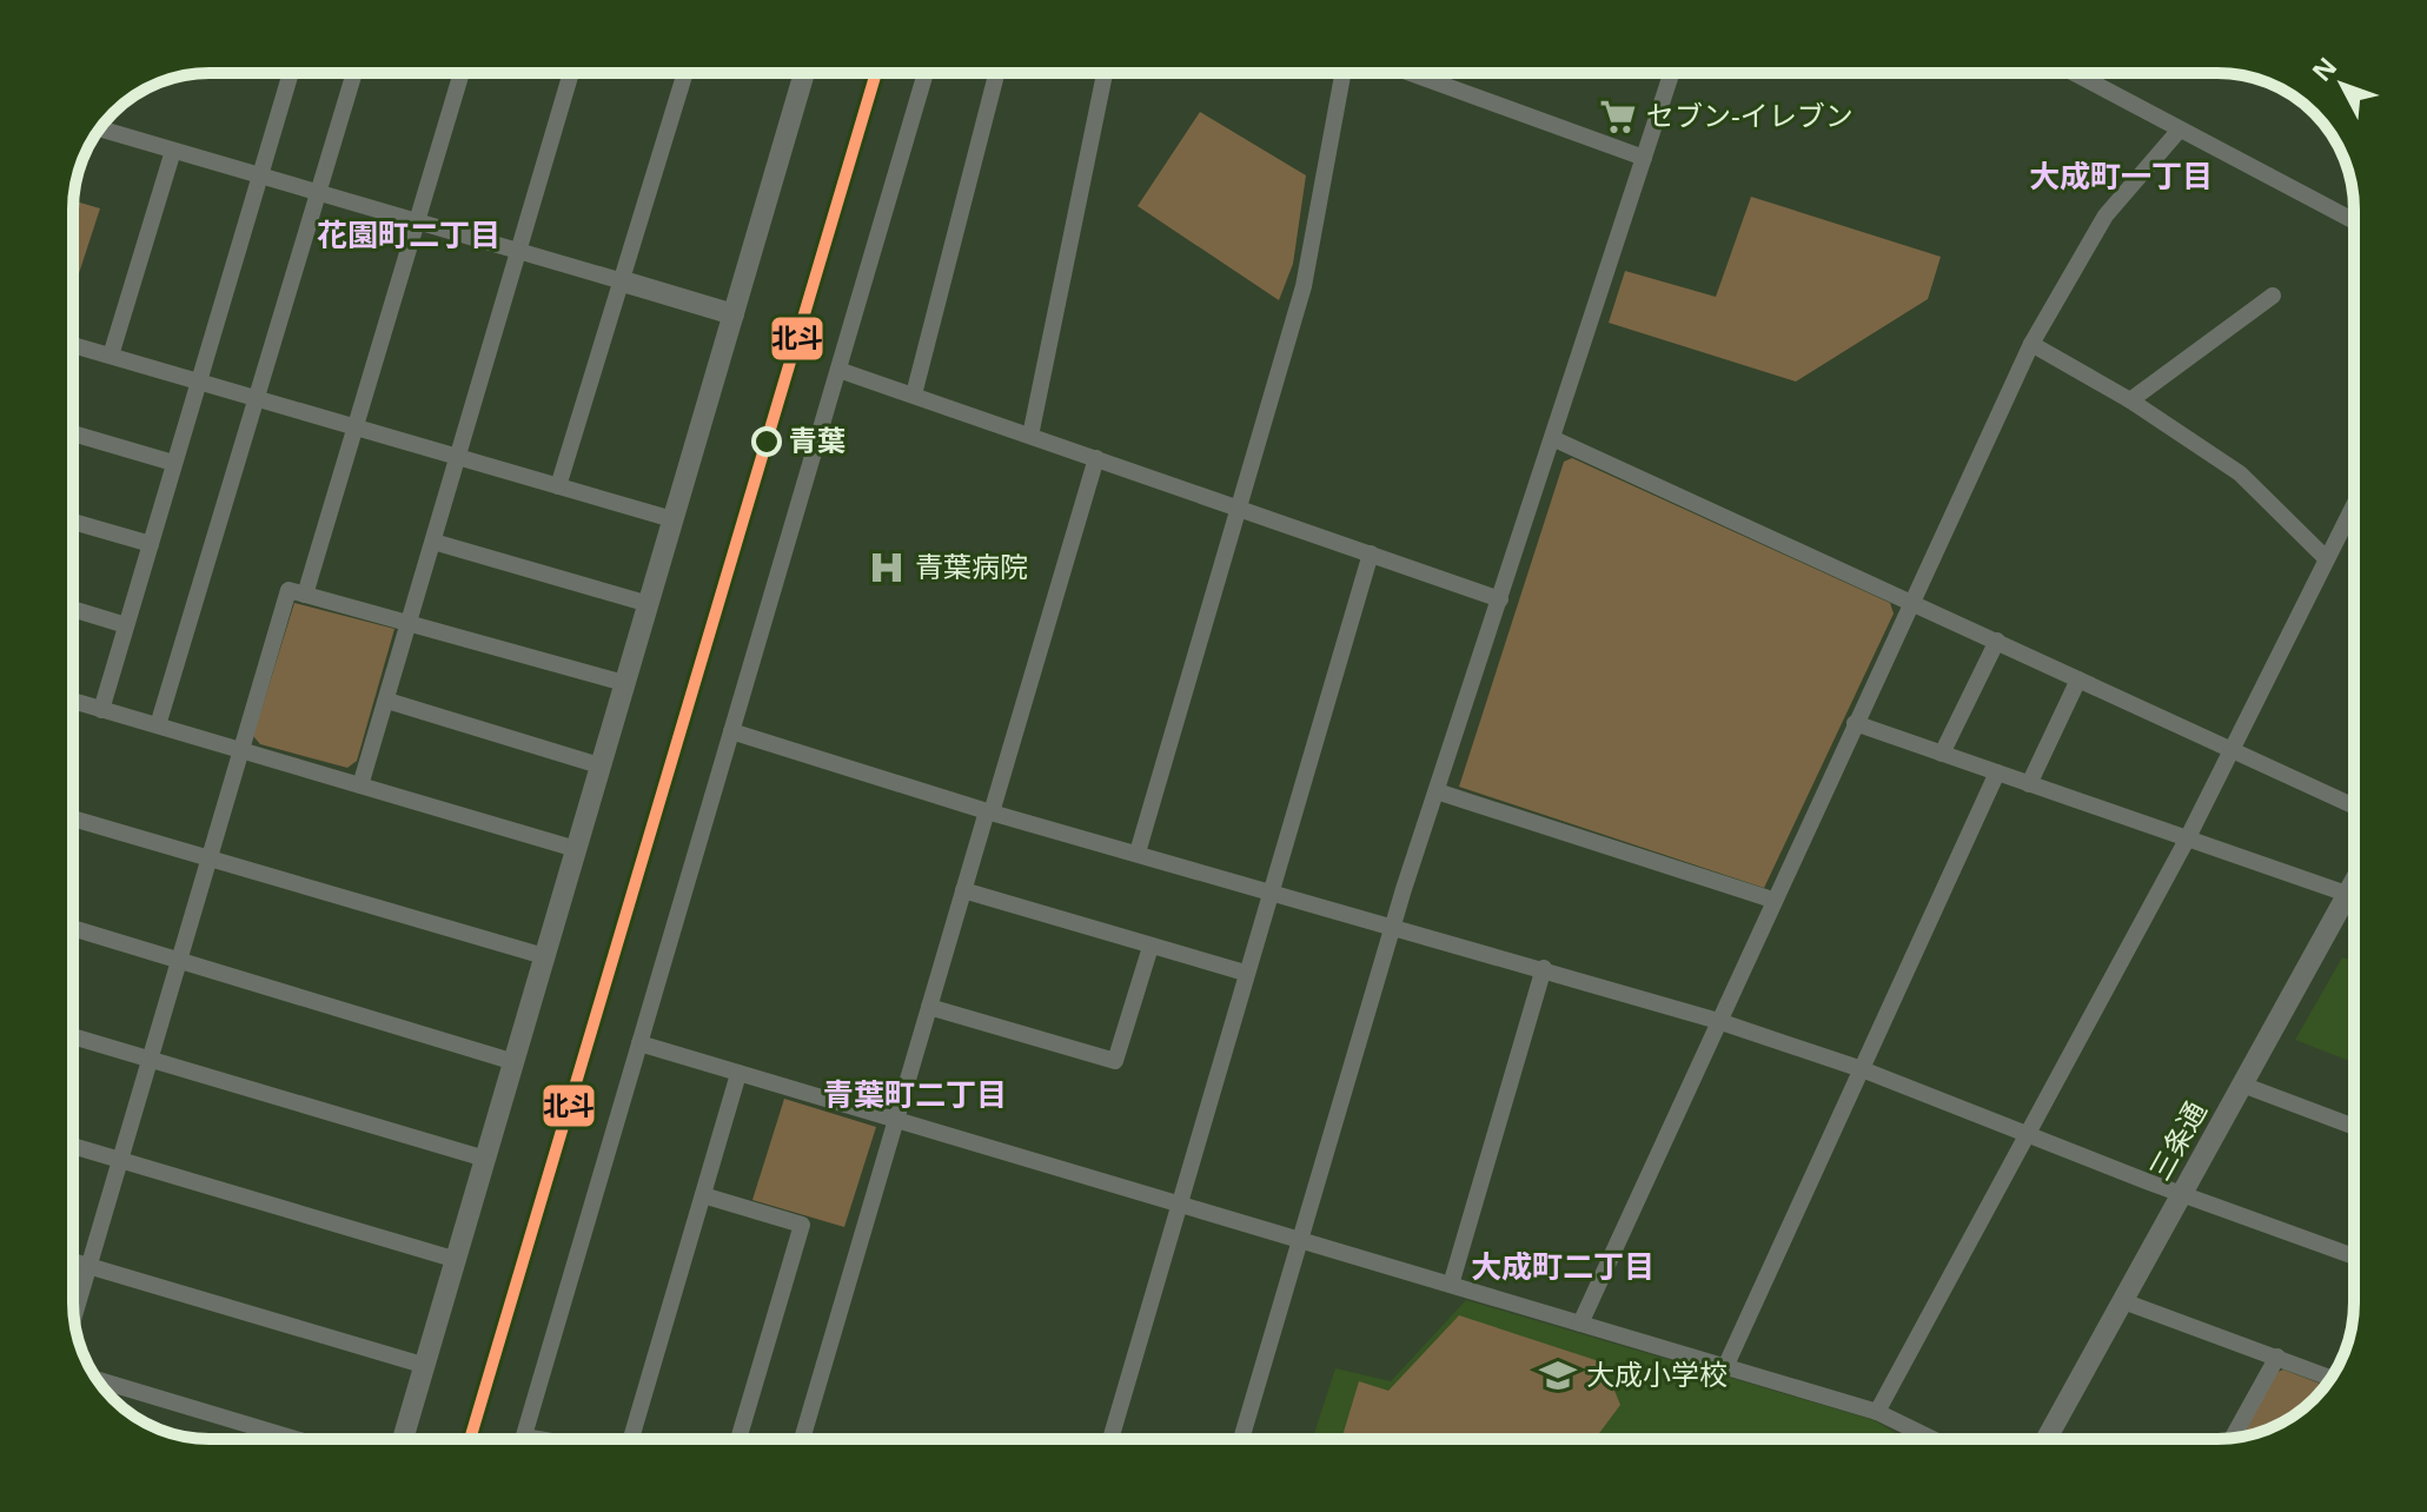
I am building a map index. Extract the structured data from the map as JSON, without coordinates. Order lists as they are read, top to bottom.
{
  "streets": {
    "street": ["三条通"]
  },
  "districts": [
    "大成町一丁目",
    "花園町二丁目",
    "青葉町二丁目",
    "大成町二丁目"
  ],
  "places": {
    "supermarket": ["セブン-イレブン"],
    "other": ["青葉"],
    "hospital": ["青葉病院"],
    "school or university": ["大成小学校"]
  },
  "lines": ["transit line 北斗"],
  "north": "top left"
}
